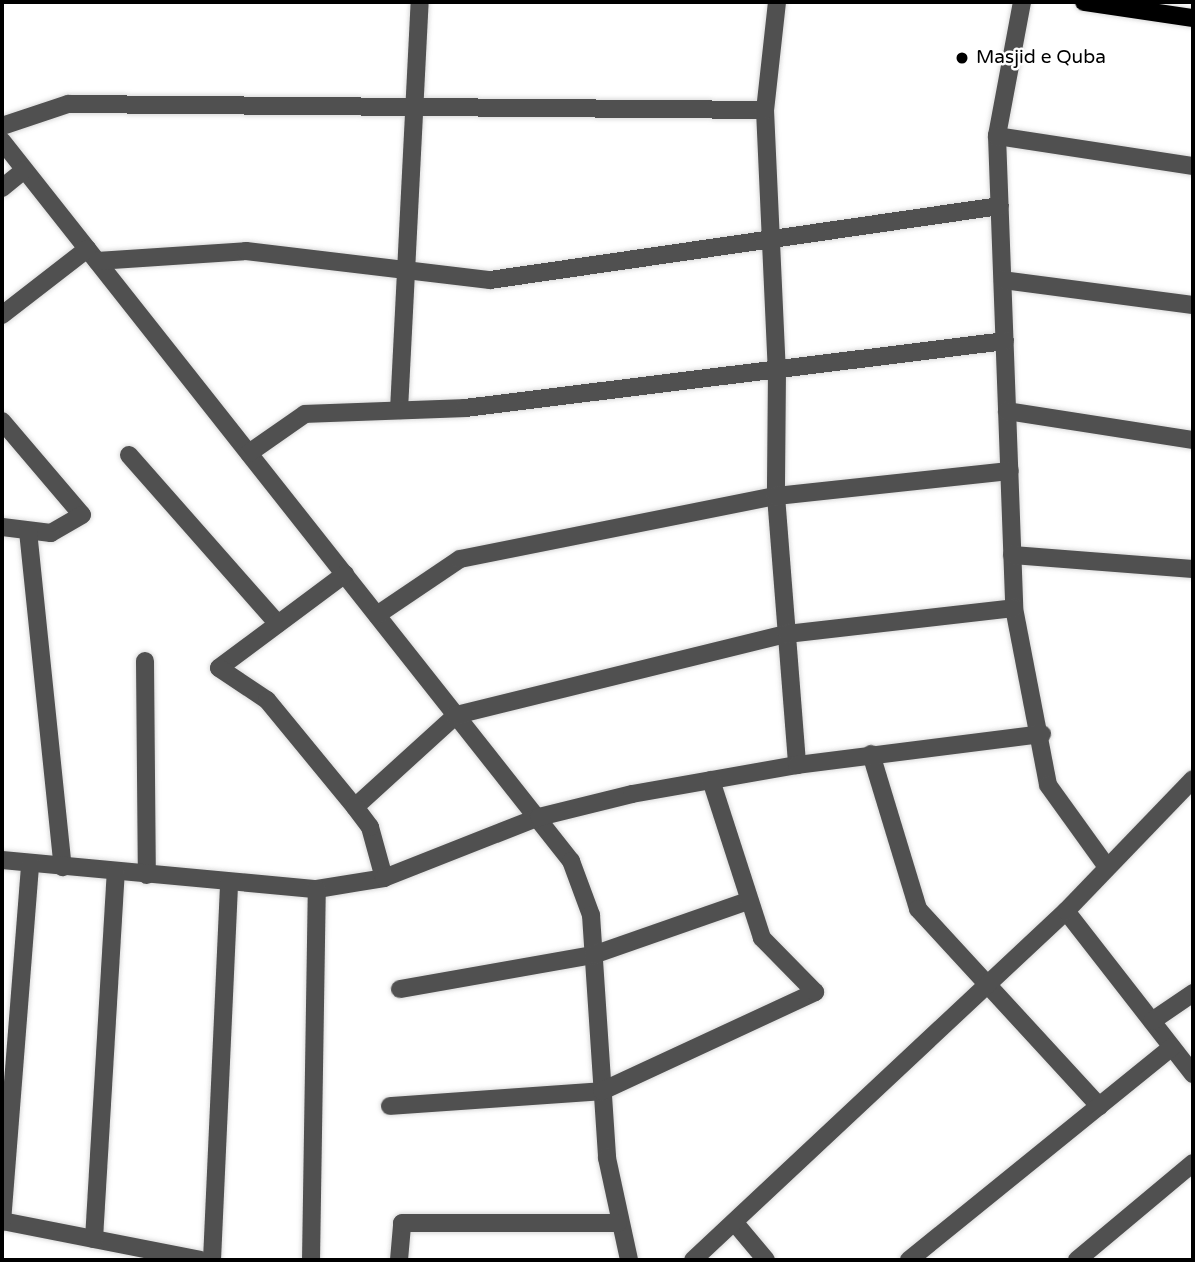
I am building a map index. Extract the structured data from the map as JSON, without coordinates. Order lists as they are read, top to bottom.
{
  "places": ["Masjid e Quba"]
}
